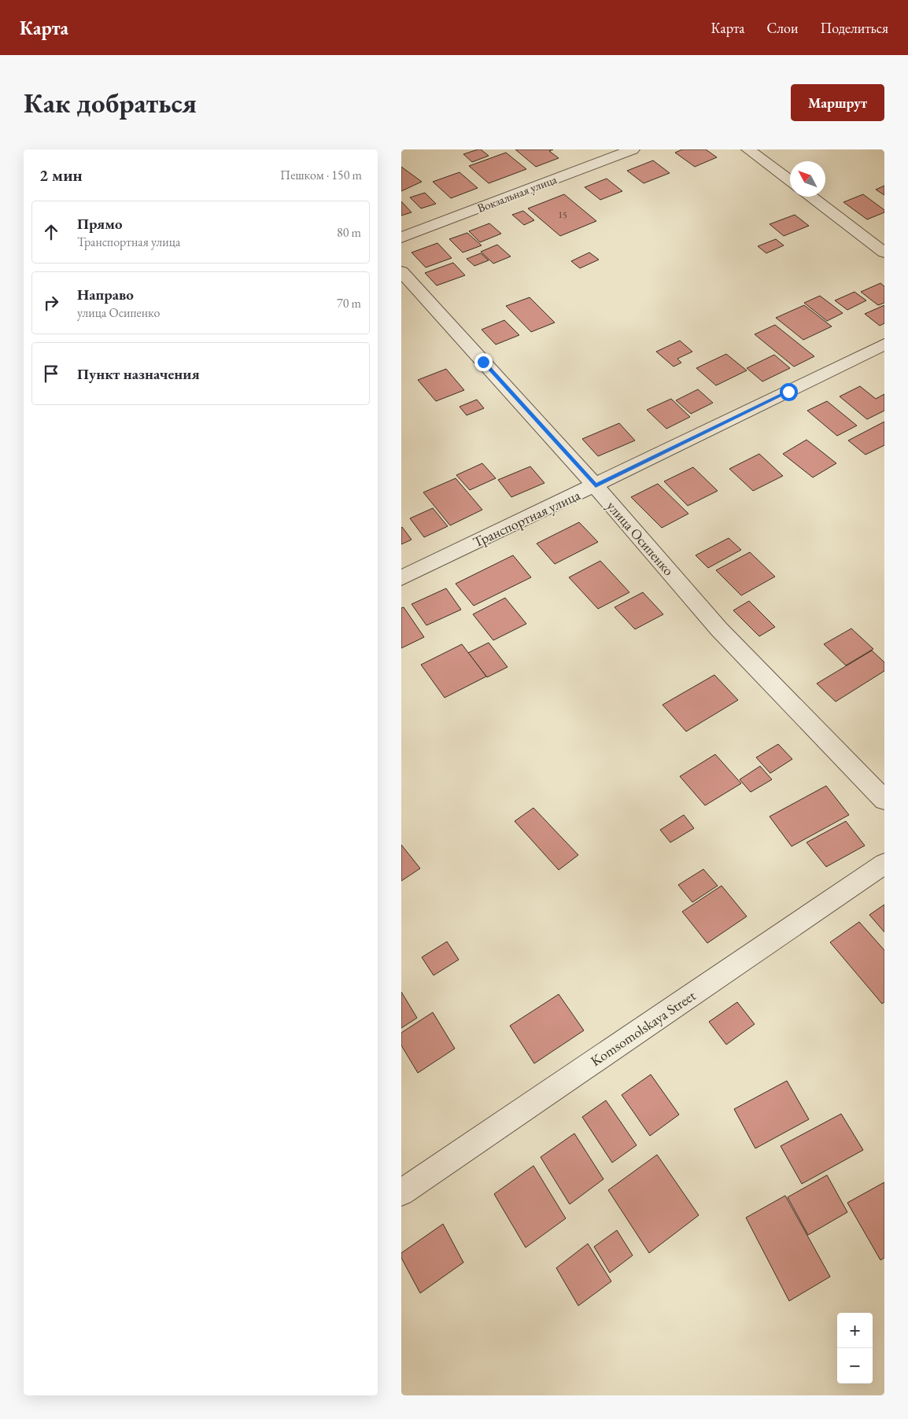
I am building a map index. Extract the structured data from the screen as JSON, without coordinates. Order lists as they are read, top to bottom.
{
  "streets": {
    "street": [
      "Вокзальная улица",
      "Транспортная улица",
      "улица Осипенко",
      "Komsomolskaya Street"
    ]
  },
  "crossings": [
    ["Транспортная улица", "улица Осипенко"]
  ],
  "house_numbers": ["15"],
  "north": "top left",
  "page": {
    "header": "Карта",
    "nav": ["Карта", "Слои", "Поделиться"],
    "buttons": "Маршрут",
    "title": "Как добраться",
    "heading": ["2 мин", "Пешком · 150 m"],
    "list": [
      ["Прямо", "Транспортная улица", "80 m"],
      ["Направо", "улица Осипенко", "70 m"],
      "Пункт назначения"
    ],
    "map_buttons": ["+", "−"]
  }
}
